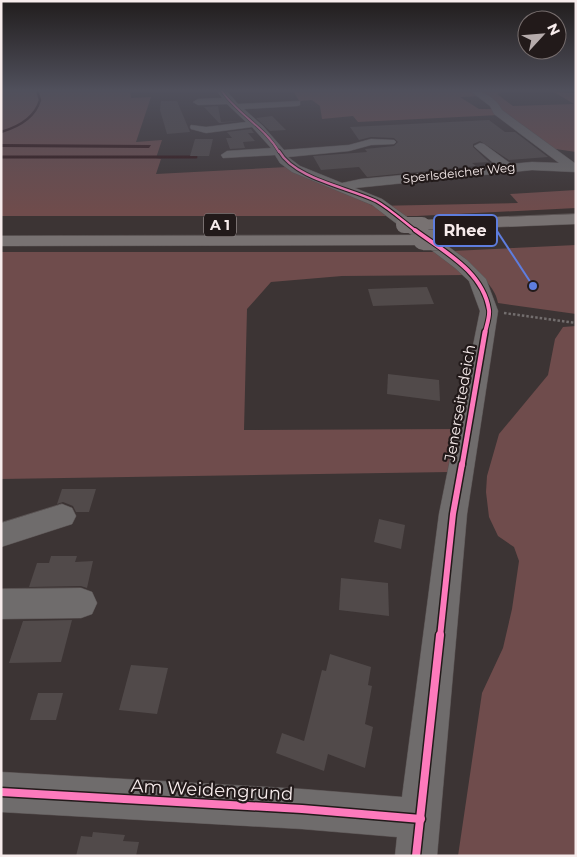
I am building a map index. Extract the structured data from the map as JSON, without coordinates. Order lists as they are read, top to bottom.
{
  "streets": {
    "highway": ["A 1"],
    "street": ["Sperlsdeicher Weg", "Jenerseitedeich", "Am Weidengrund"]
  },
  "crossings": [
    ["Jenerseitedeich", "Am Weidengrund"]
  ],
  "places": ["Rhee"],
  "north": "top right"
}
